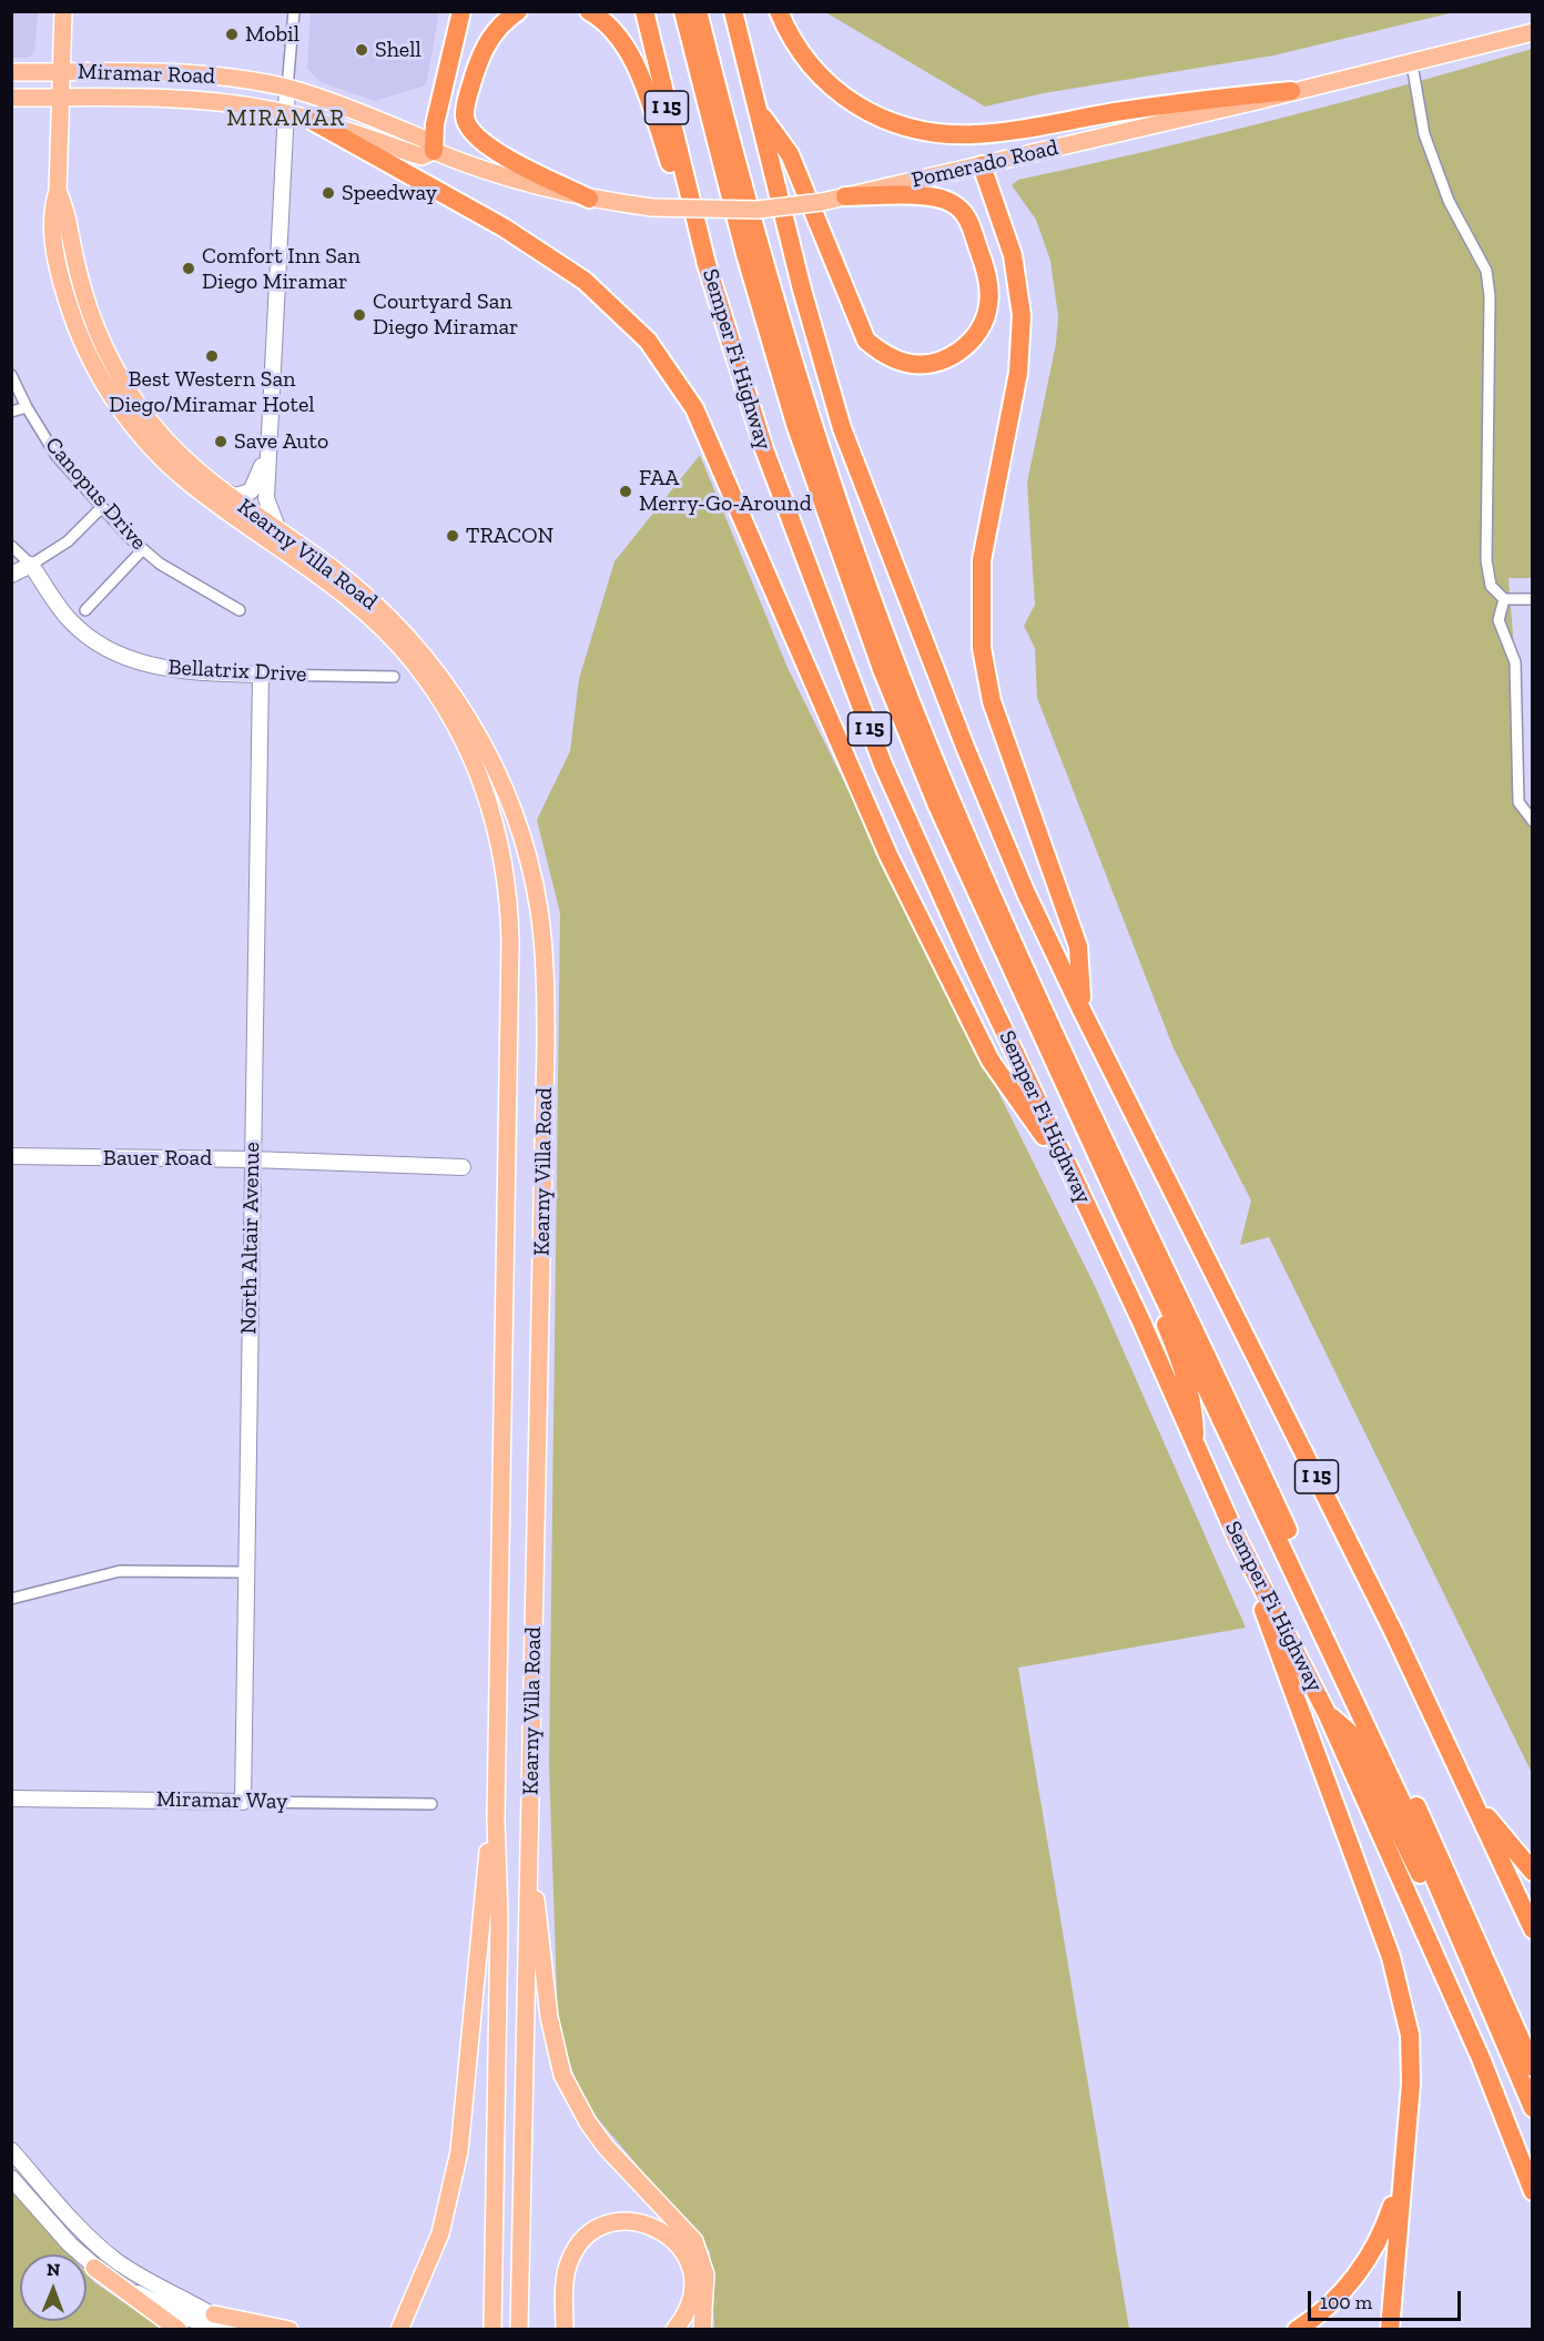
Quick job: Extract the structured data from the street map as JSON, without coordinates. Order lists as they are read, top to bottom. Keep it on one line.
{"streets":{"highway":["I 15","Semper Fi Highway"],"main road":["Miramar Road","Pomerado Road","Kearny Villa Road"],"street":["Canopus Drive","Bellatrix Drive","Bauer Road","North Altair Avenue","Miramar Way"]},"crossings":[["Miramar Road","Pomerado Road"],["Miramar Road","Kearny Villa Road"],["Bellatrix Drive","North Altair Avenue"],["Bauer Road","North Altair Avenue"],["North Altair Avenue","Miramar Way"]],"districts":["MIRAMAR"],"places":["Mobil","Shell","Speedway","Comfort Inn San Diego Miramar","Courtyard San Diego Miramar","Best Western San Diego/Miramar Hotel","Save Auto","FAA Merry-Go-Around","TRACON"],"scale_bar":"100 m","north":"top"}
